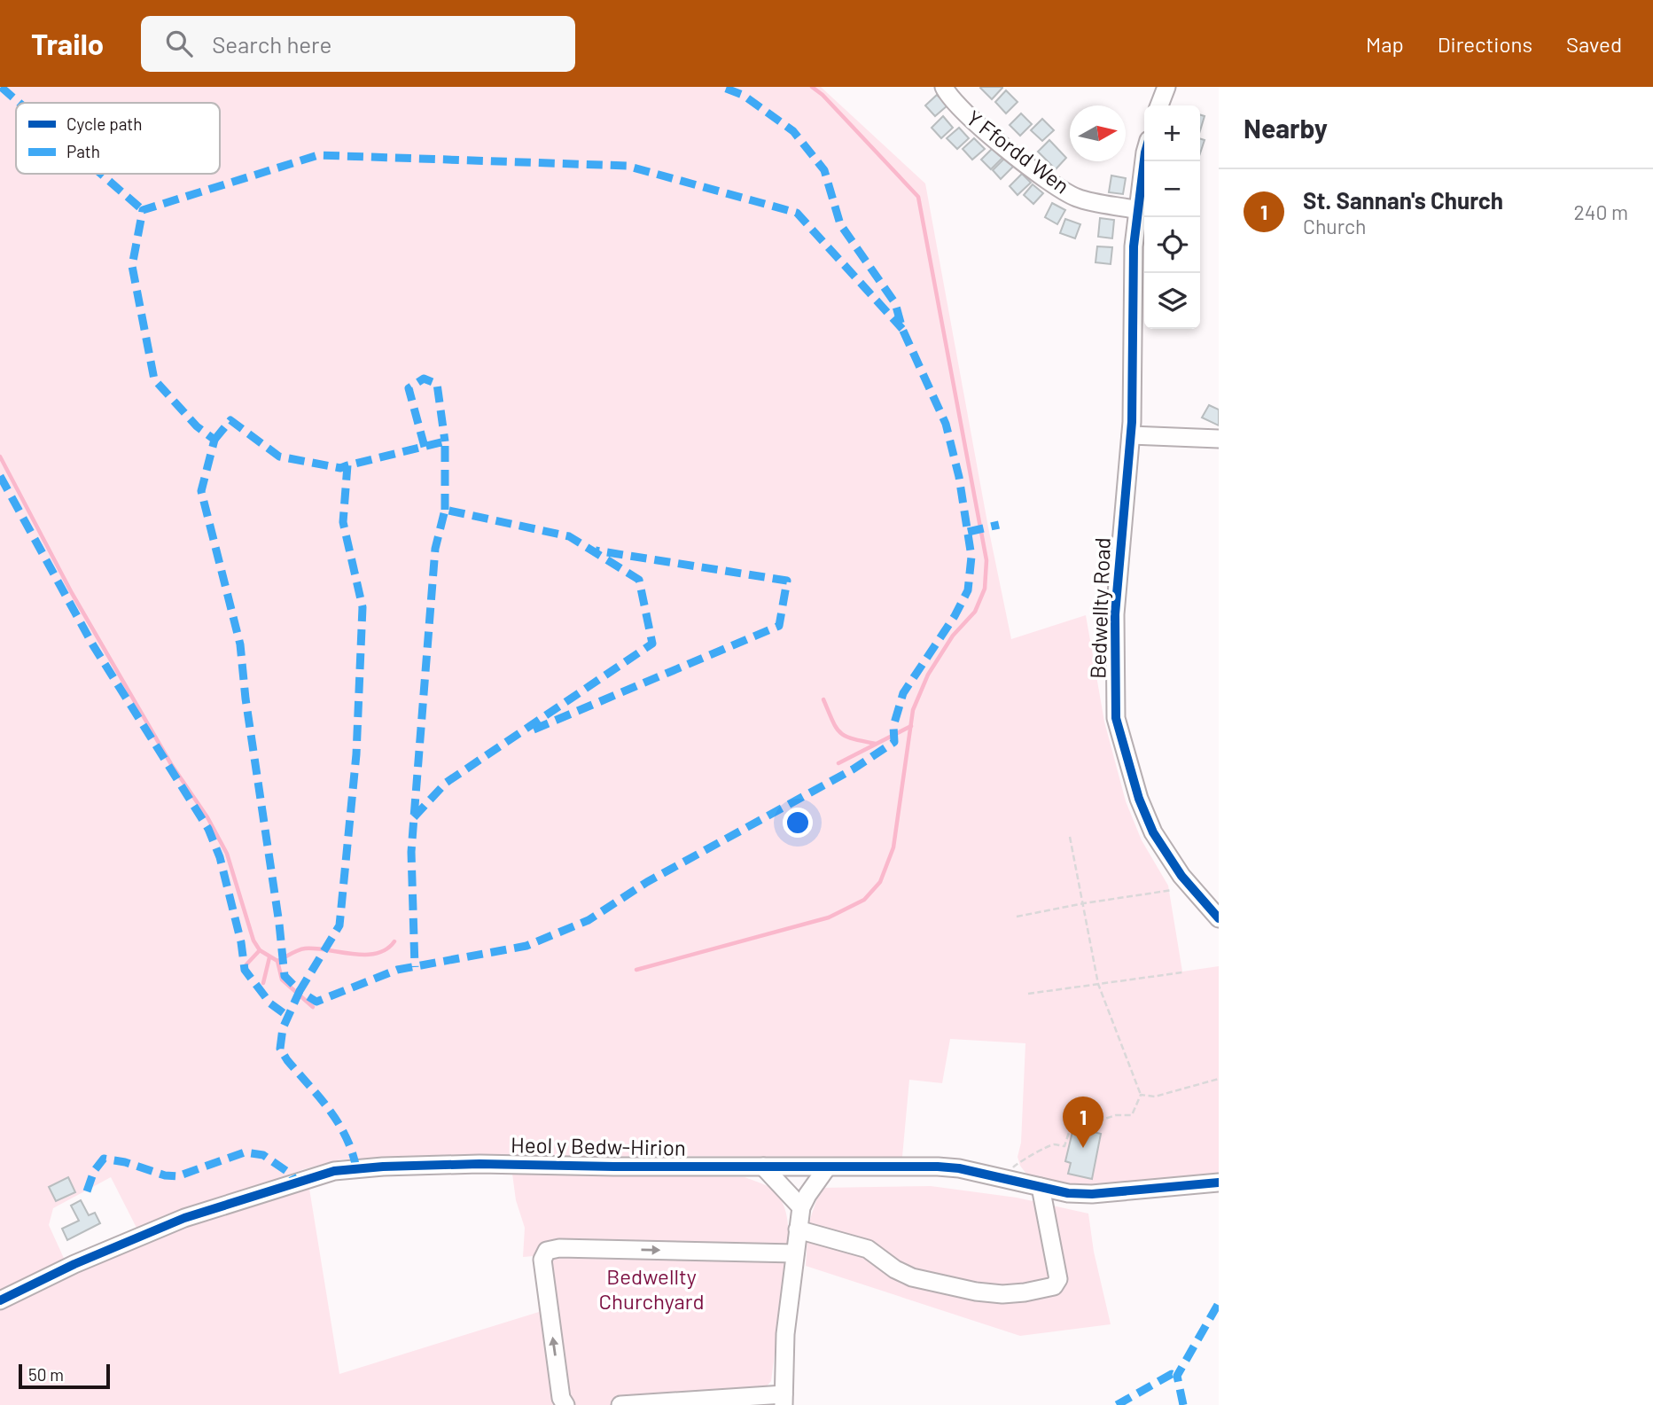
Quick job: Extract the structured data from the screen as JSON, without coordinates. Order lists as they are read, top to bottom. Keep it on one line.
{"streets":{"street":["Y Ffordd Wen","Bedwellty Road","Heol y Bedw-Hirion"]},"crossings":[["Y Ffordd Wen","Bedwellty Road"]],"parks":["Bedwellty Churchyard"],"legend":["Cycle path","Path"],"scale_bar":"50 m","north":"right","page":{"header":"Trailo","search":"Search here","nav":["Map","Directions","Saved"],"heading":"Nearby","map_buttons":["+","−"],"list":[{"mark":"1","name":"St. Sannan's Church","note":"Church","value":"240 m"}],"pins":"1","scale":"50 m"}}
